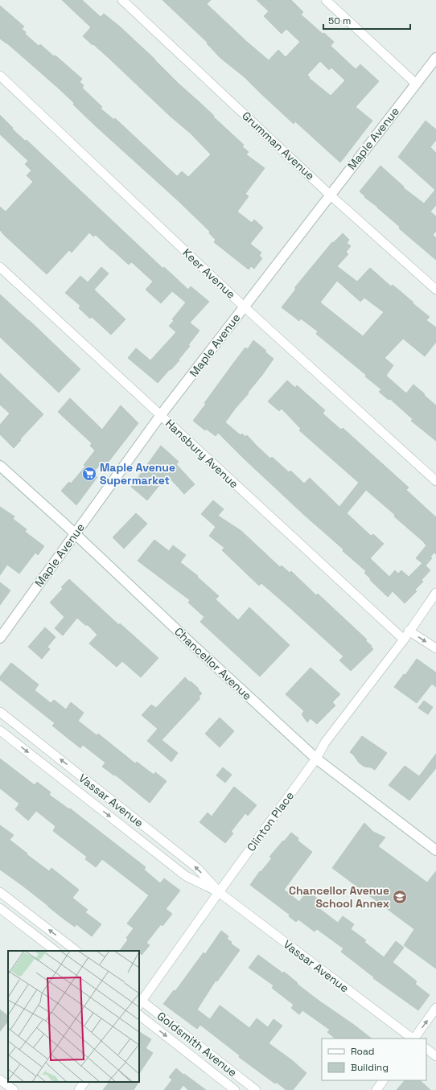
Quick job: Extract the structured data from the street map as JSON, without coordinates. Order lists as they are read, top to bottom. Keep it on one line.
{"streets":{"street":["Maple Avenue","Grumman Avenue","Keer Avenue","Hansbury Avenue","Chancellor Avenue","Vassar Avenue","Clinton Place","Goldsmith Avenue"]},"crossings":[["Maple Avenue","Grumman Avenue"],["Maple Avenue","Keer Avenue"],["Maple Avenue","Hansbury Avenue"],["Maple Avenue","Chancellor Avenue"],["Hansbury Avenue","Clinton Place"],["Chancellor Avenue","Clinton Place"],["Vassar Avenue","Clinton Place"],["Clinton Place","Goldsmith Avenue"]],"places":{"supermarket":["Maple Avenue Supermarket"],"school or university":["Chancellor Avenue School Annex"]},"legend":["Road","Building"],"scale_bar":"50 m"}
